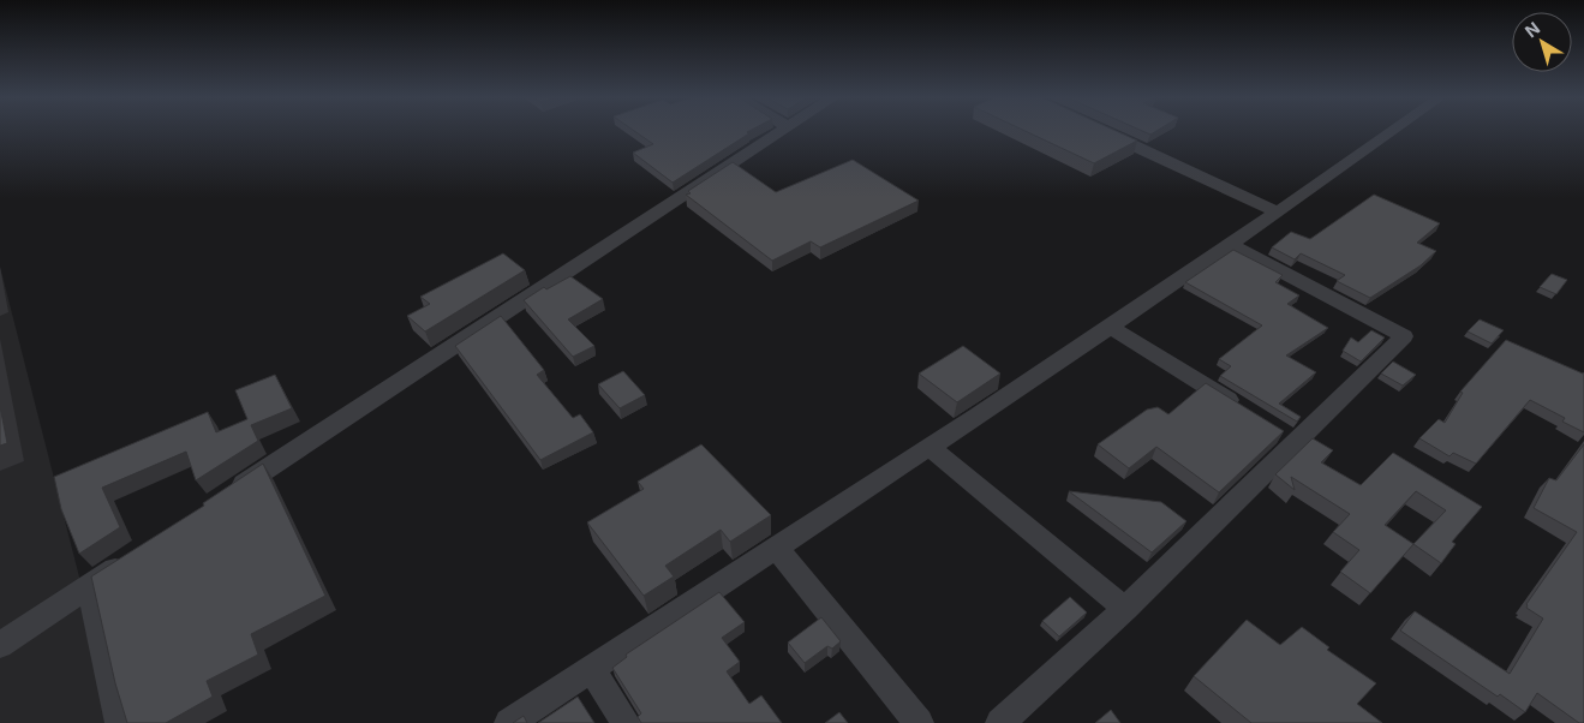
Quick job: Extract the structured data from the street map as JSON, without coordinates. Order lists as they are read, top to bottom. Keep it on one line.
{"north":"top left"}
